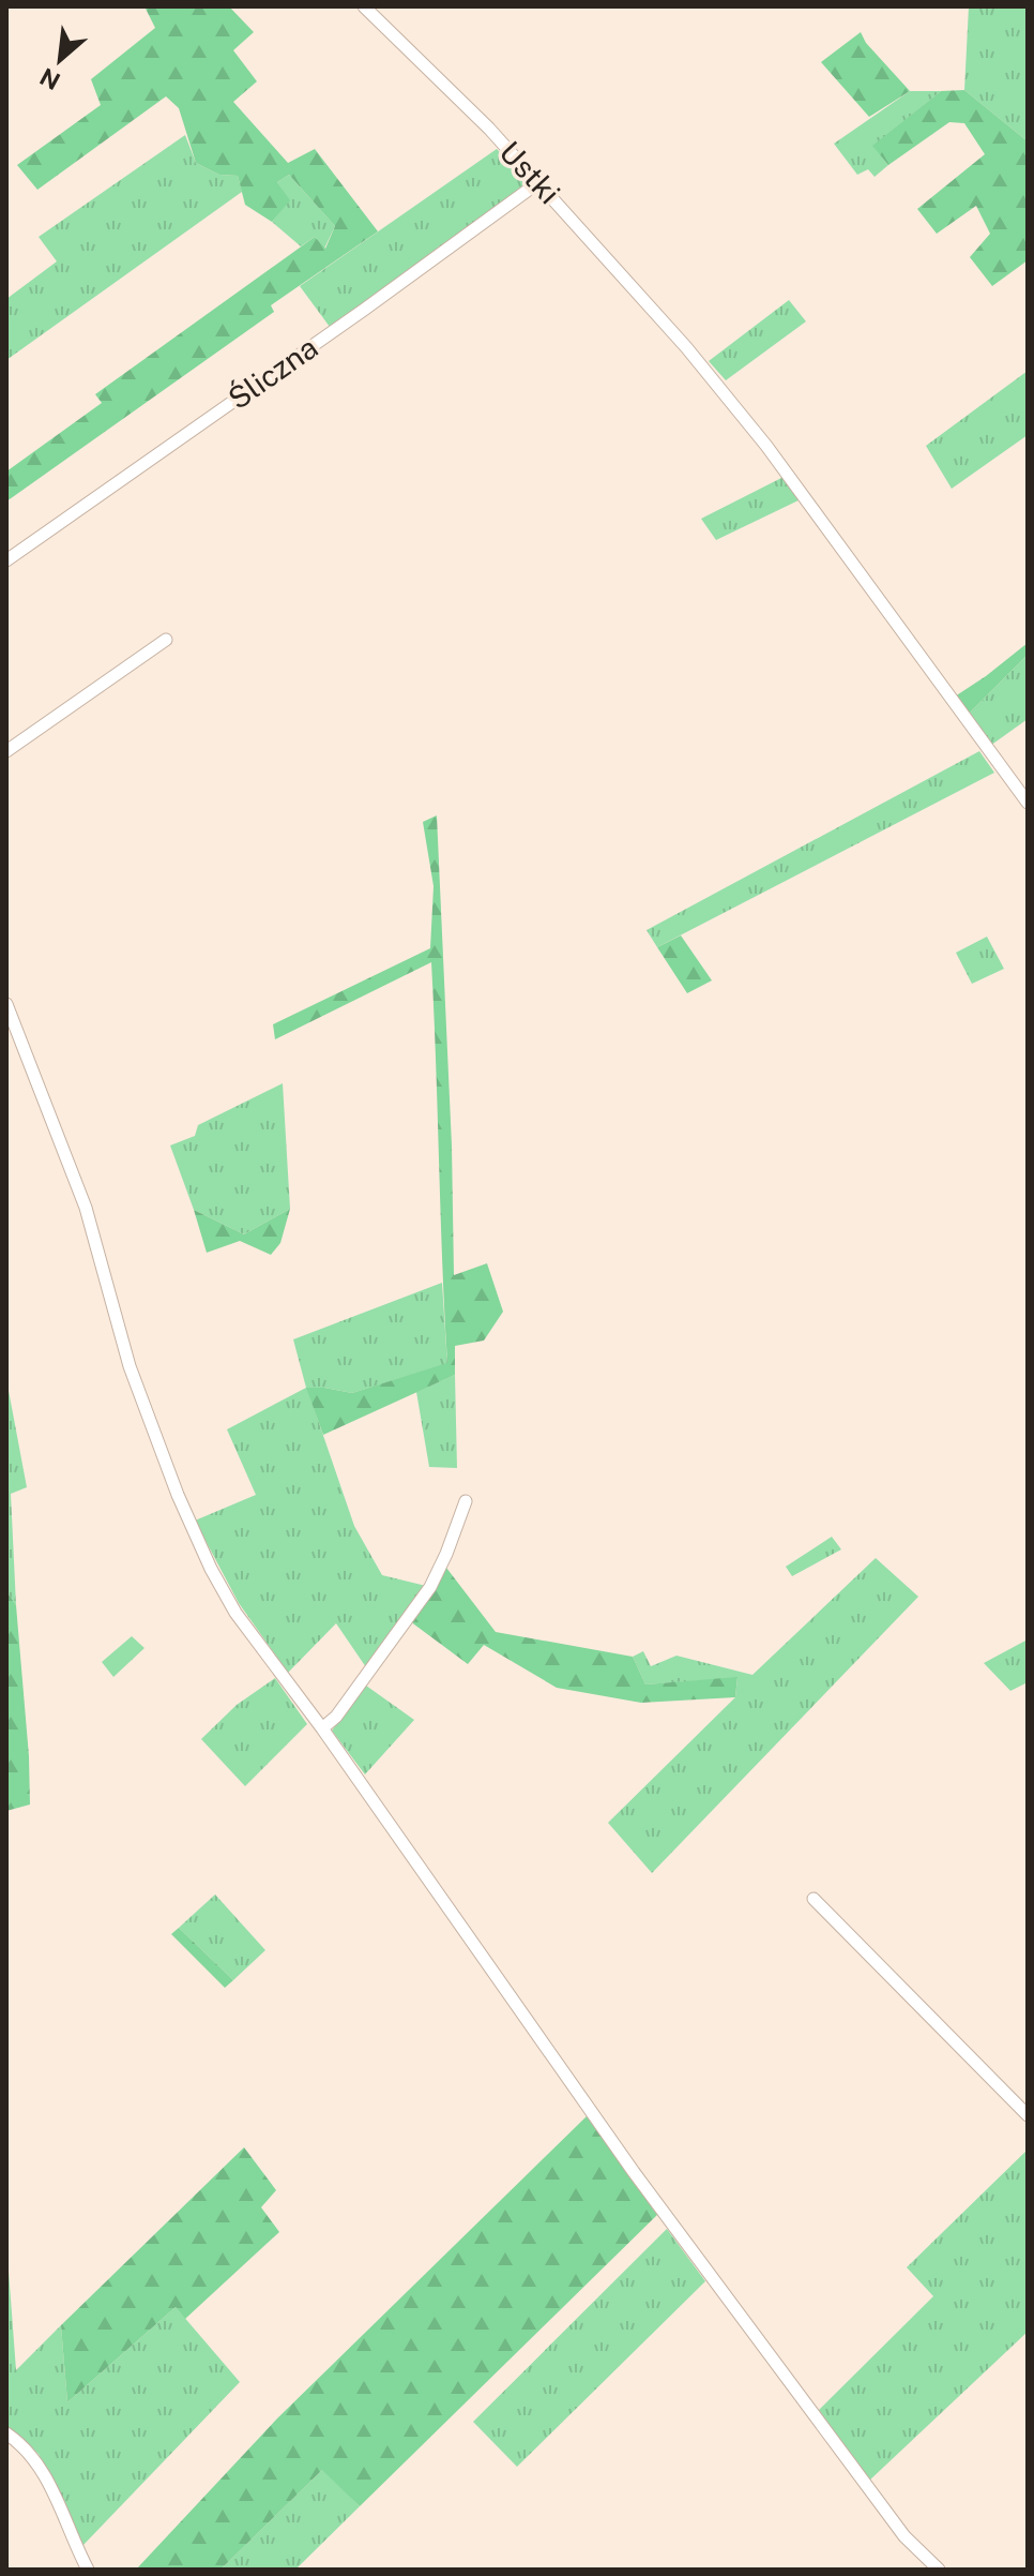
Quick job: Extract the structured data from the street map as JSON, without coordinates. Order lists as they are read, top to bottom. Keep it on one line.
{"streets":{"street":["Ustki","Śliczna"]},"crossings":[["Ustki","Śliczna"]],"north":"bottom left"}
